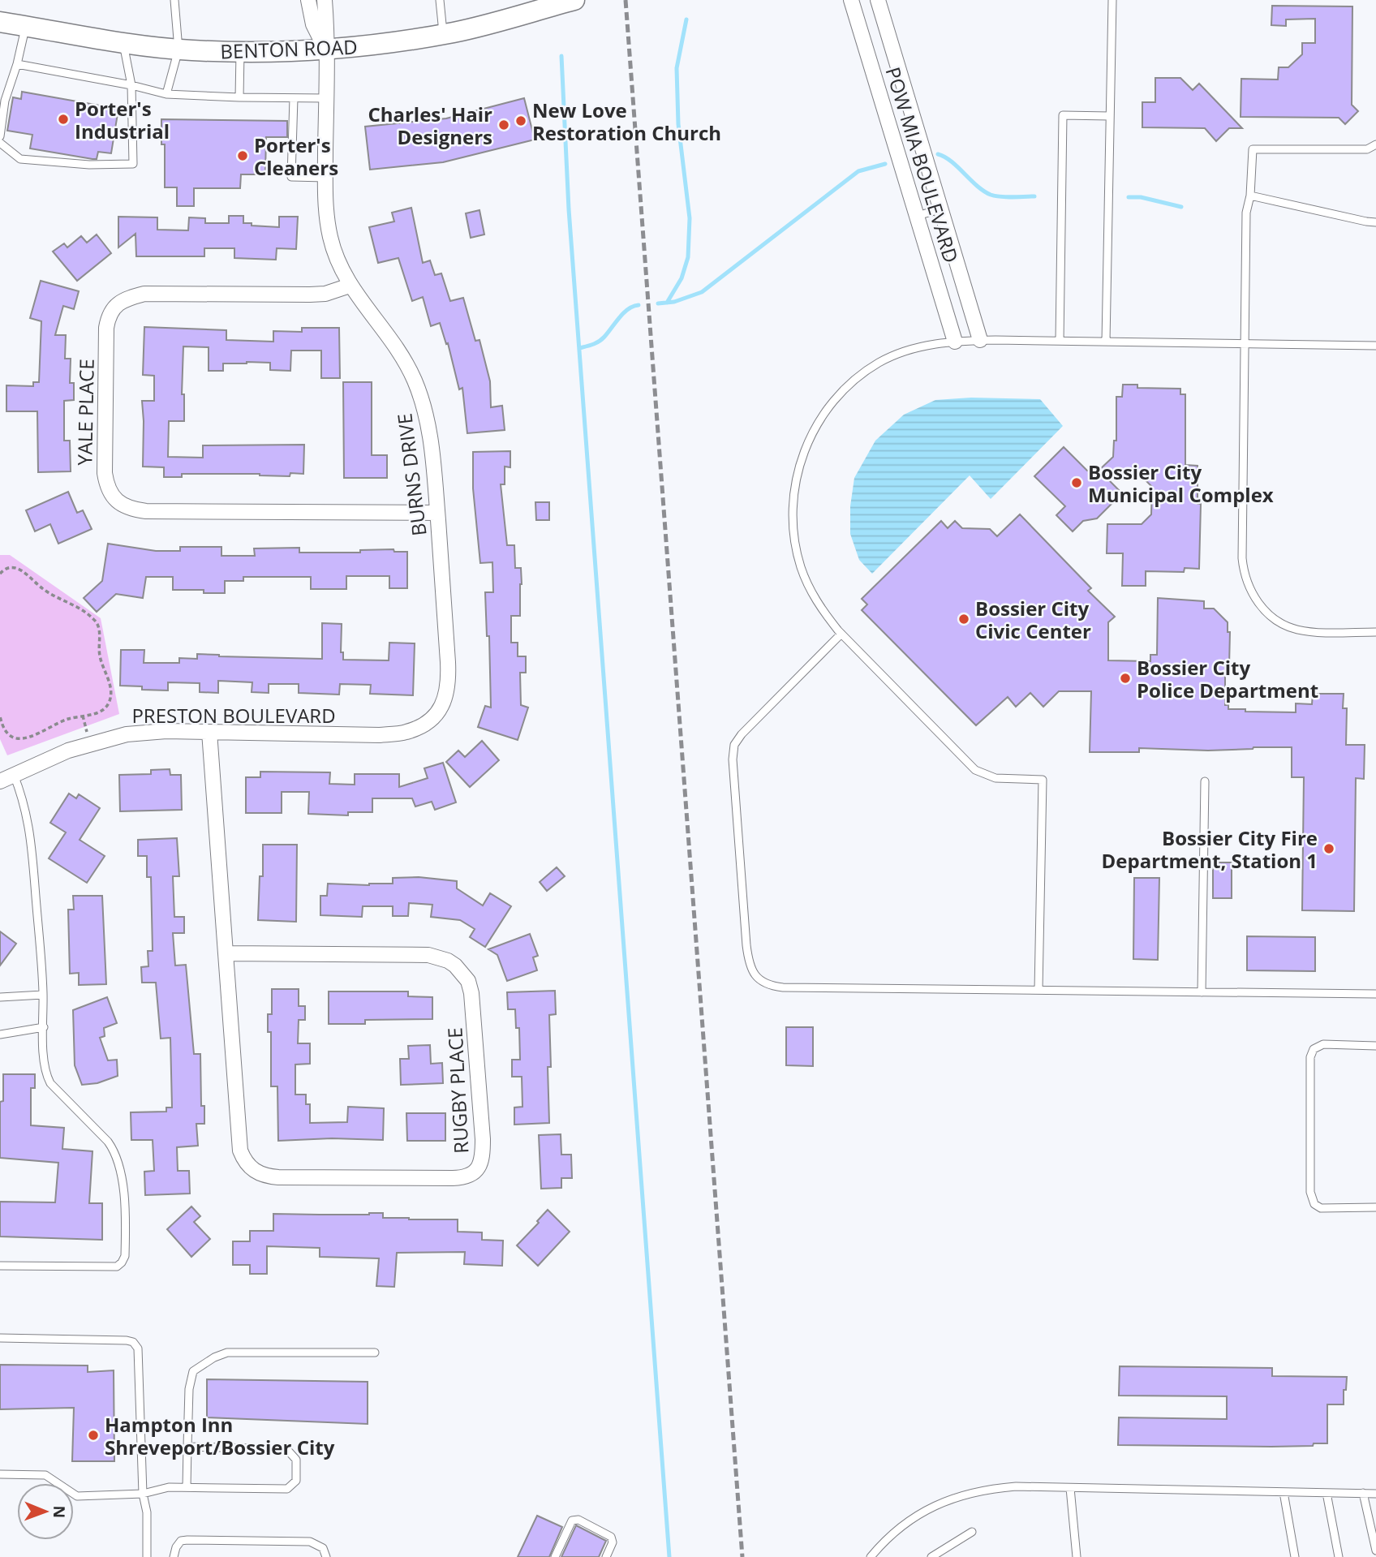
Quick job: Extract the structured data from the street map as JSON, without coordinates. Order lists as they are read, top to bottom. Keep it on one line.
{"streets":{"main road":["BENTON ROAD"],"street":["POW MIA BOULEVARD","YALE PLACE","BURNS DRIVE","PRESTON BOULEVARD","RUGBY PLACE"]},"crossings":[["BENTON ROAD","BURNS DRIVE"],["YALE PLACE","BURNS DRIVE"],["BURNS DRIVE","PRESTON BOULEVARD"],["PRESTON BOULEVARD","RUGBY PLACE"]],"places":["Porter's Industrial","New Love Restoration Church","Charles' Hair Designers","Porter's Cleaners","Bossier City Municipal Complex","Bossier City Civic Center","Bossier City Police Department","Bossier City Fire Department, Station 1","Hampton Inn Shreveport/Bossier City"],"north":"right"}
